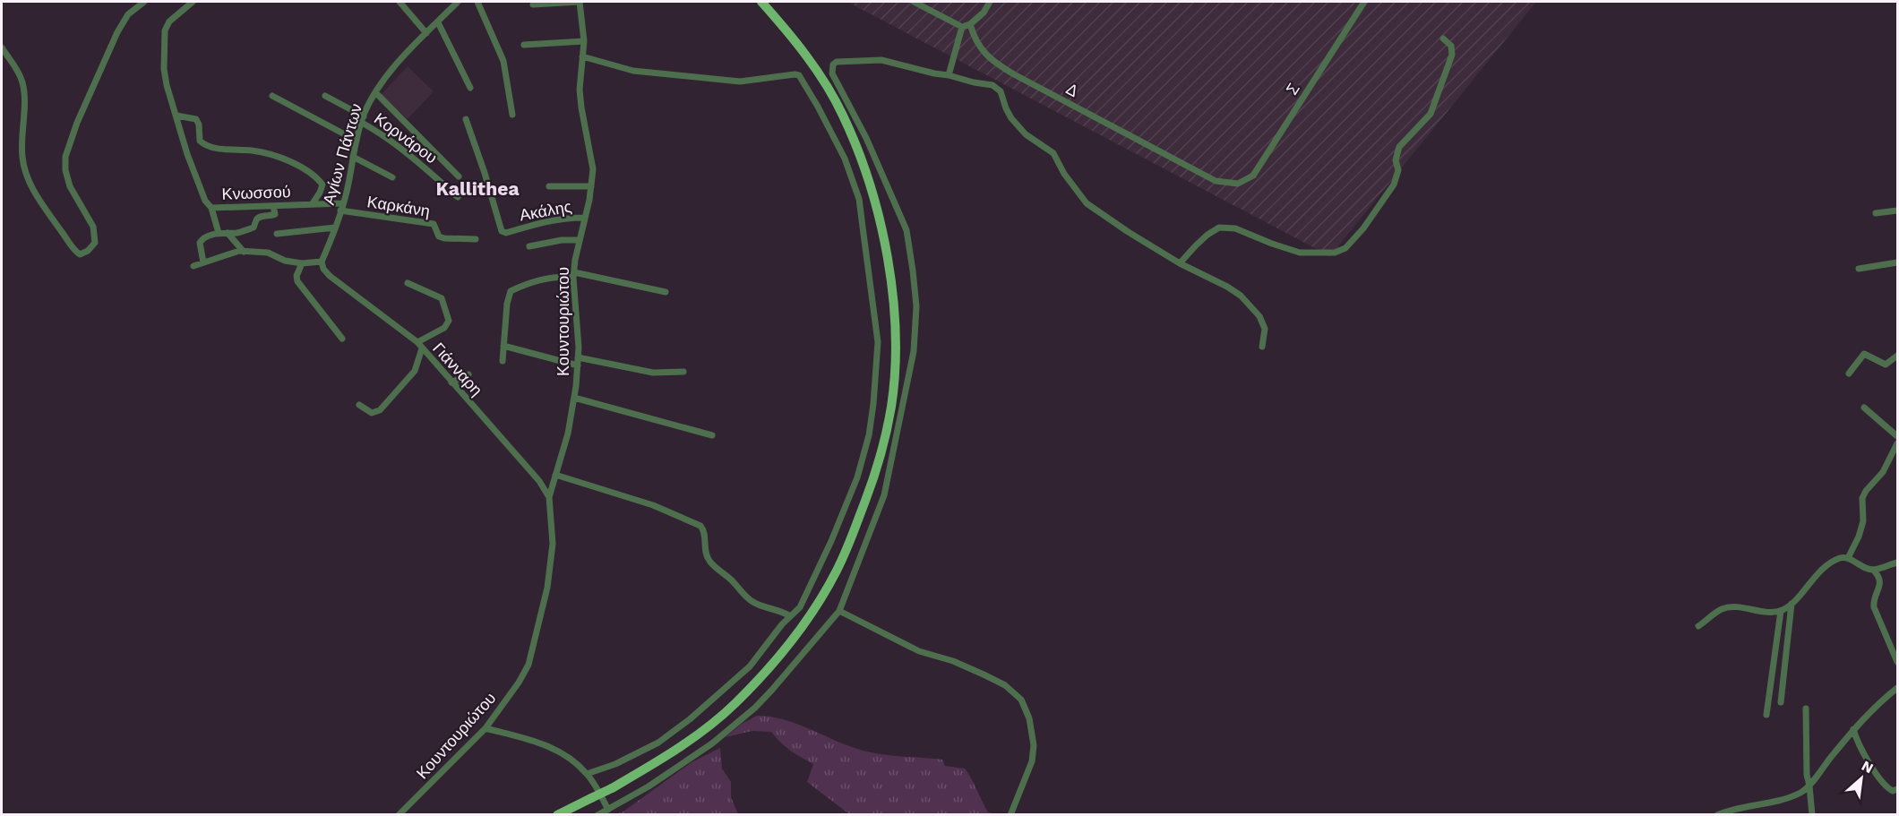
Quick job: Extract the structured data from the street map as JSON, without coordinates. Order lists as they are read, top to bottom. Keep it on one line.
{"streets":{"street":["Σ","Δ","Κορνάρου","Αγίων Πάντων","Κνωσσού","Καρκάνη","Ακάλης","Κουντουριώτου","Γιάνναρη"]},"crossings":[["Σ","Δ"],["Κορνάρου","Αγίων Πάντων"],["Αγίων Πάντων","Κνωσσού"],["Αγίων Πάντων","Καρκάνη"],["Αγίων Πάντων","Γιάνναρη"],["Ακάλης","Κουντουριώτου"],["Κουντουριώτου","Γιάνναρη"]],"districts":["Kallithea"],"north":"top right"}
